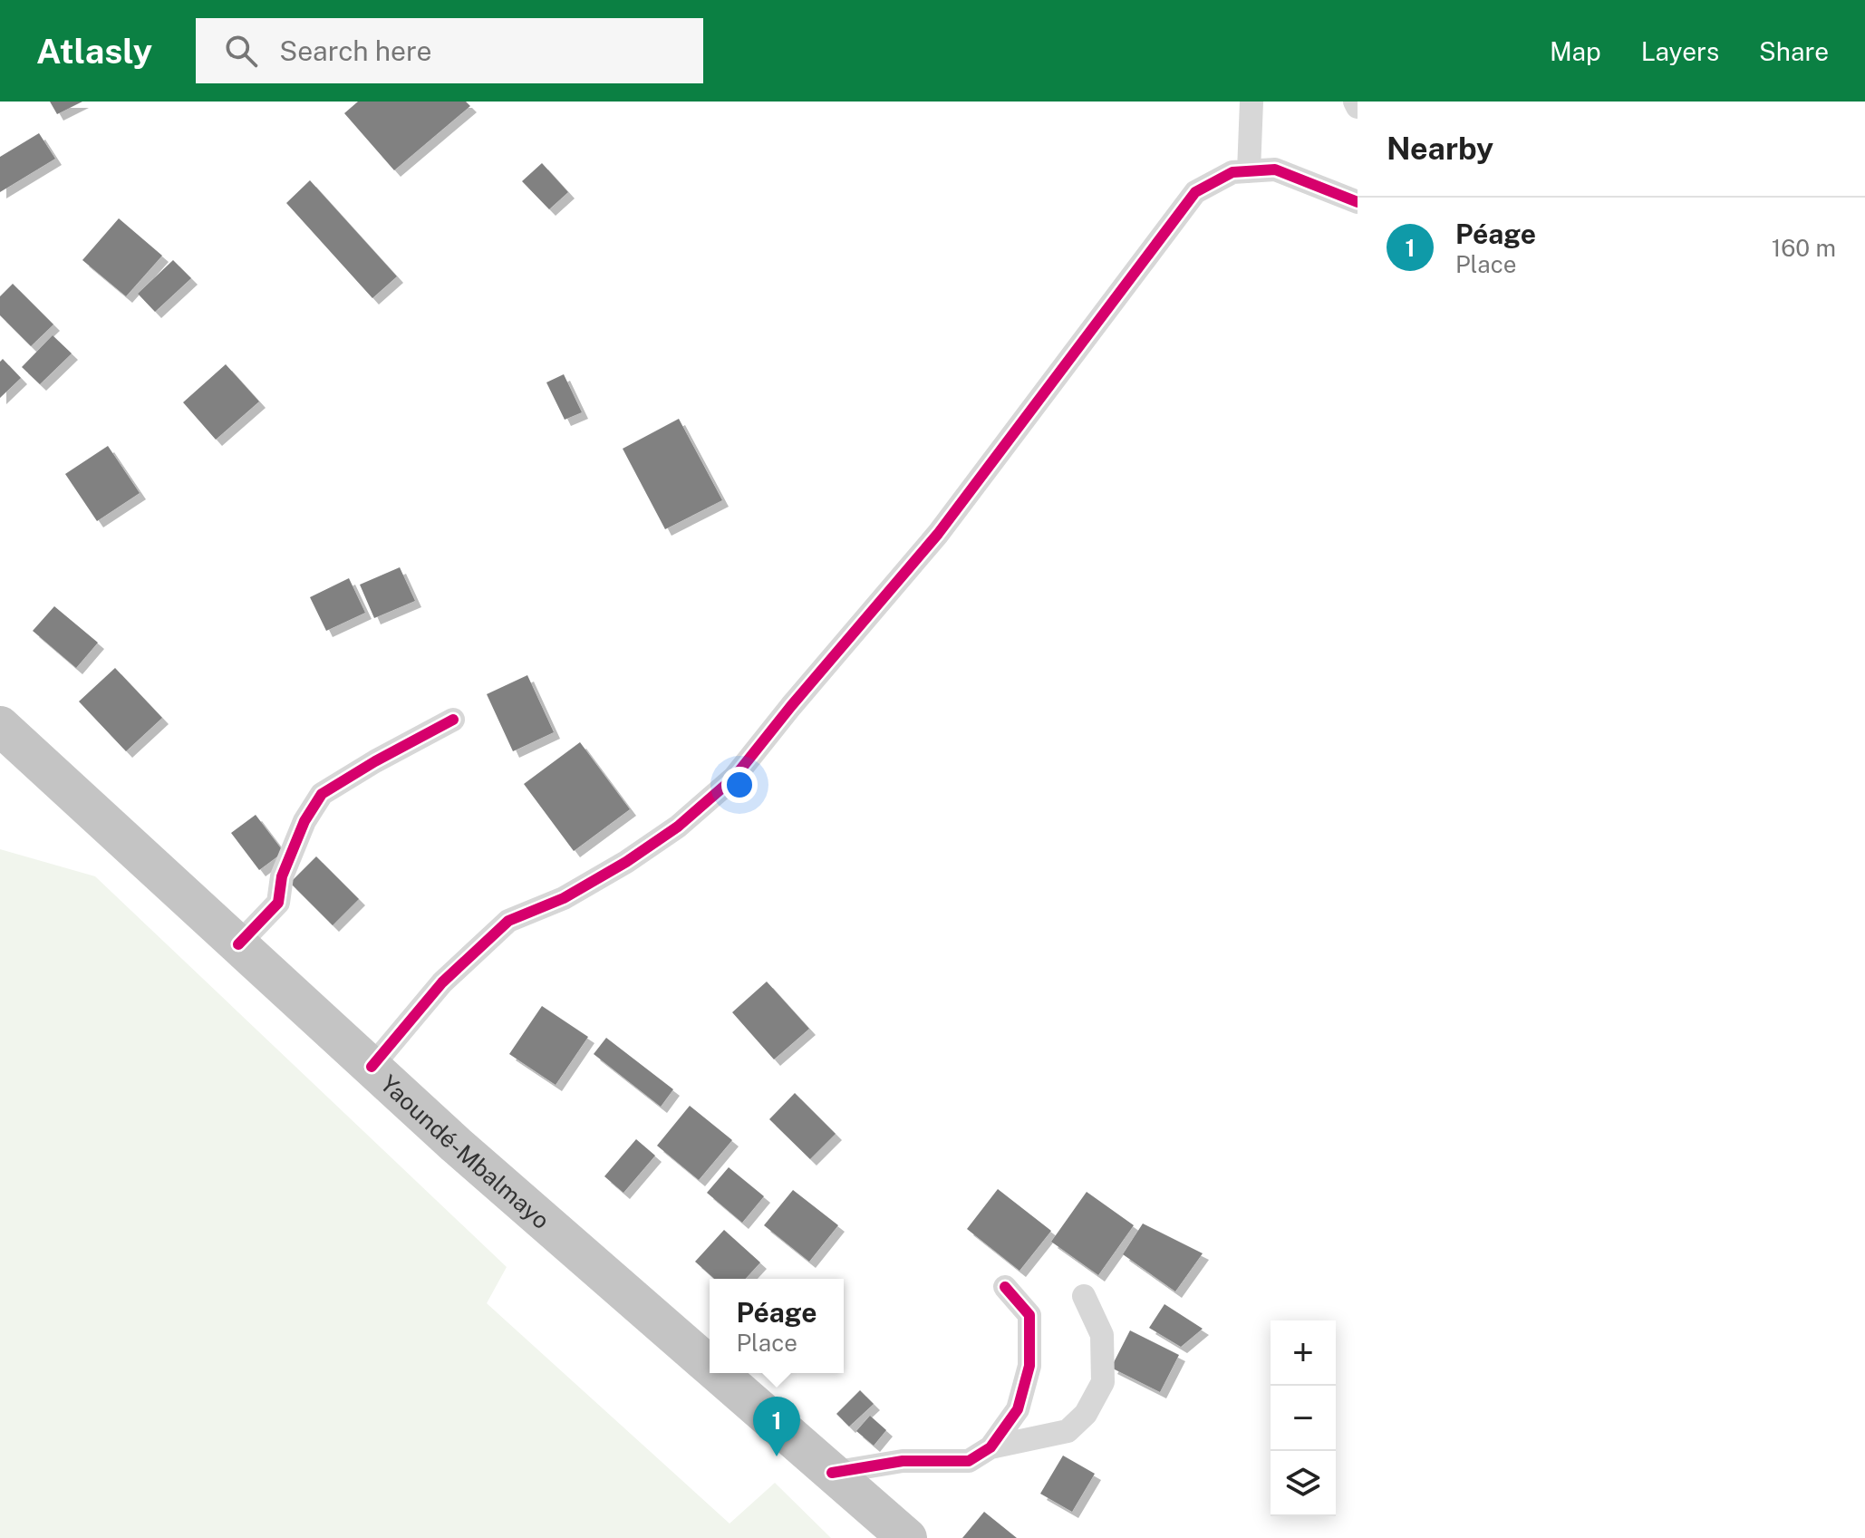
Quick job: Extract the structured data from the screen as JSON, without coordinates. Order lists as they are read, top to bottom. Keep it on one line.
{"streets":{"highway":["Yaoundé-Mbalmayo"]},"page":{"header":"Atlasly","search":"Search here","nav":["Map","Layers","Share"],"heading":"Nearby","list":[{"mark":"1","name":"Péage","note":"Place","value":"160 m"}],"popup":["Péage","Place"],"map_buttons":["+","−"],"pins":"1"}}
